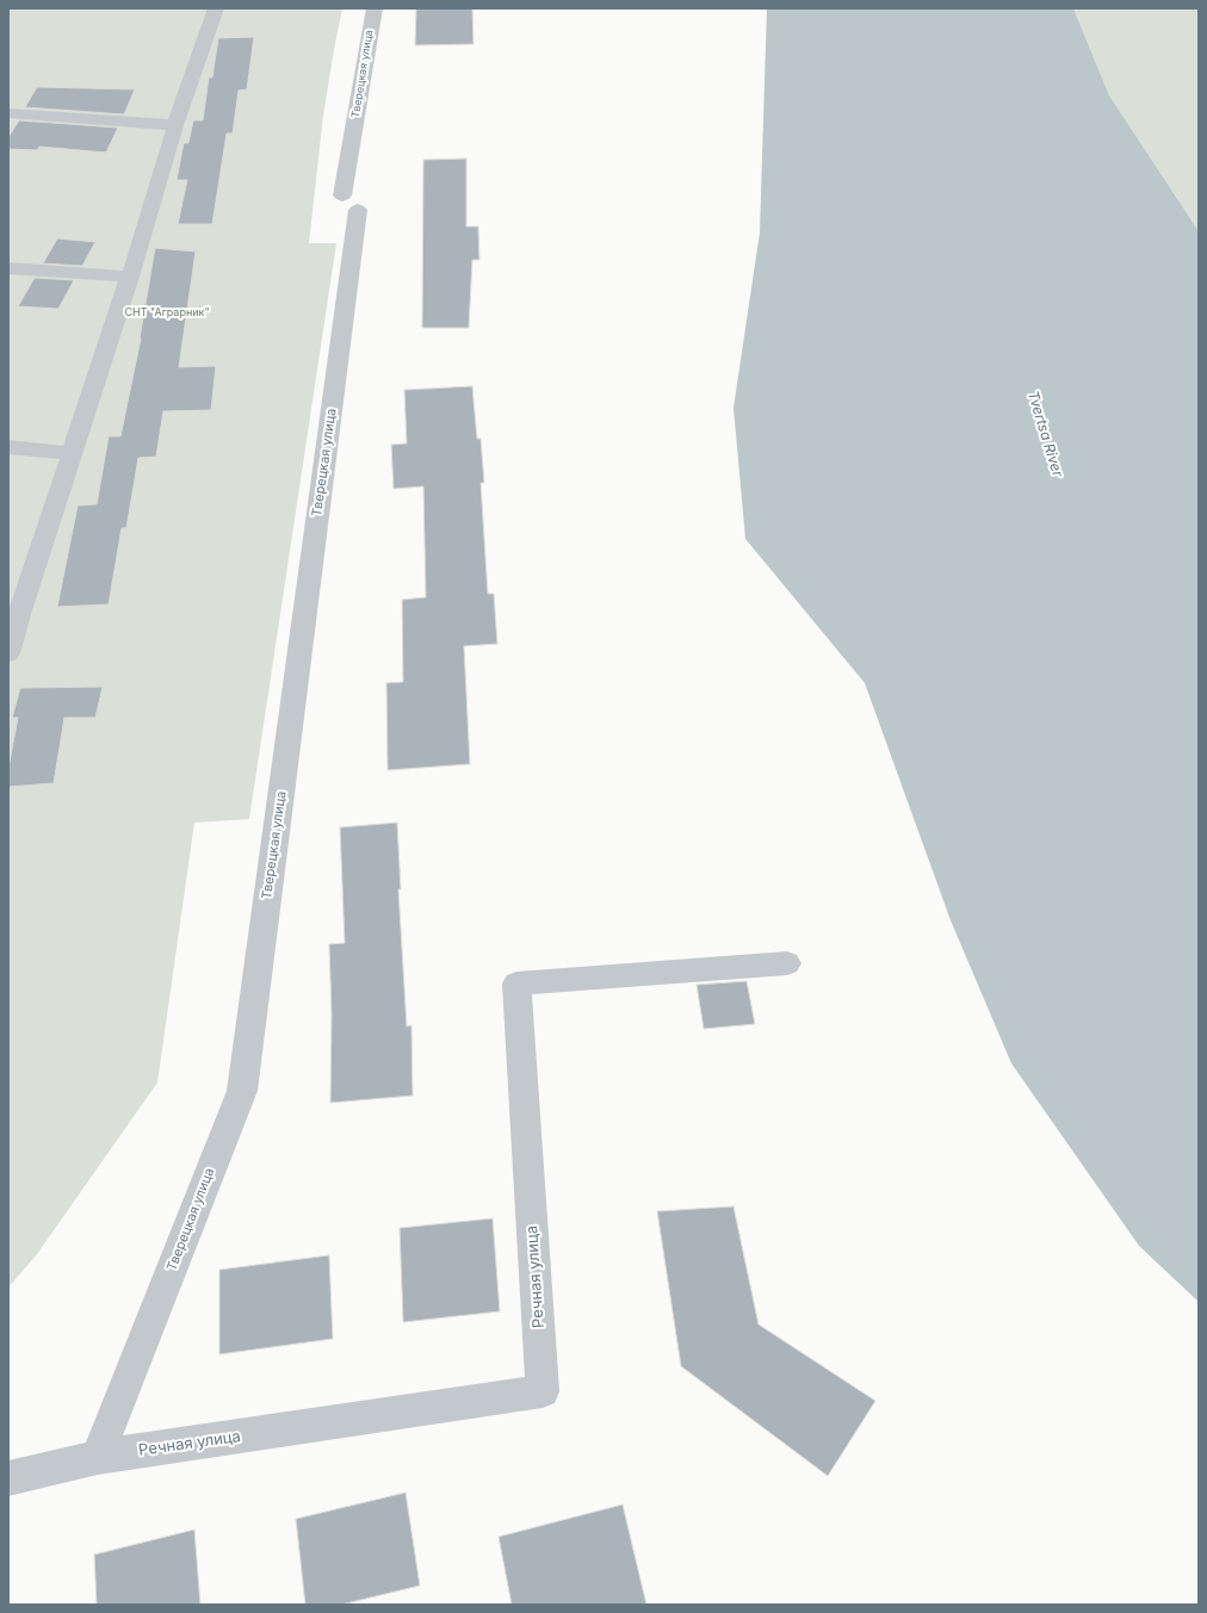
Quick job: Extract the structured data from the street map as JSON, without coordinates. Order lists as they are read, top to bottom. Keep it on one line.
{"streets":{"street":["Тверецкая улица","Речная улица"]},"crossings":[["Тверецкая улица","Речная улица"]],"water":["Tvertsa River"],"parks":["СНТ \"Аграрник\""]}
